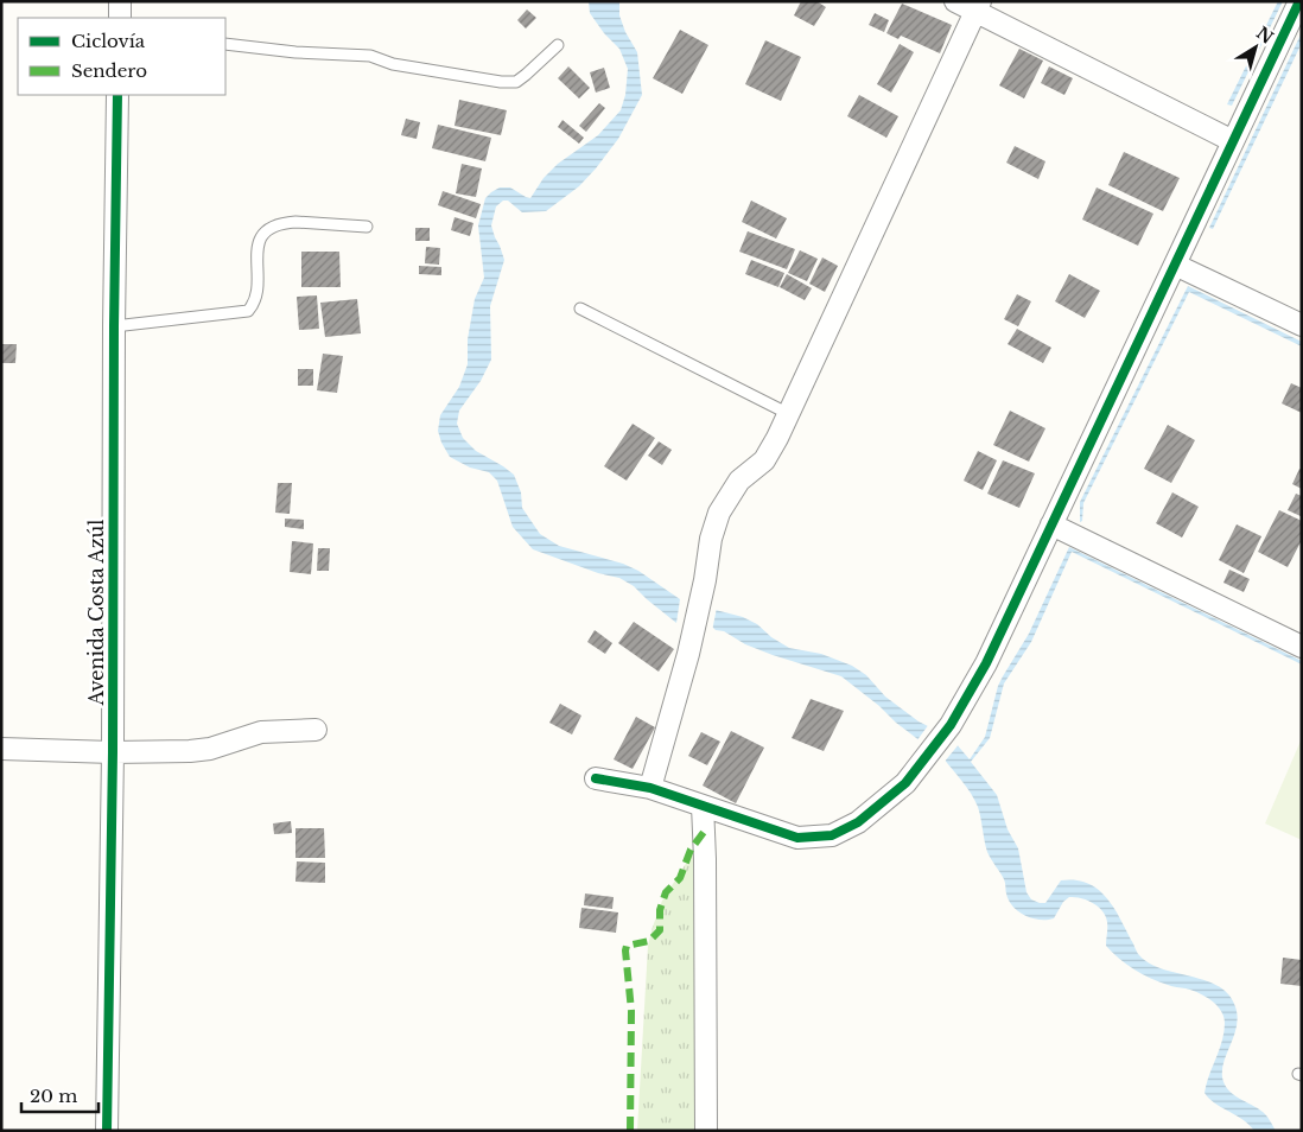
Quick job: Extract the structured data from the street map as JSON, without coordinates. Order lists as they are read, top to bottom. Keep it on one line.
{"streets":{"street":["Avenida Costa Azúl"]},"legend":["Ciclovía","Sendero"],"scale_bar":"20 m","north":"top right"}
